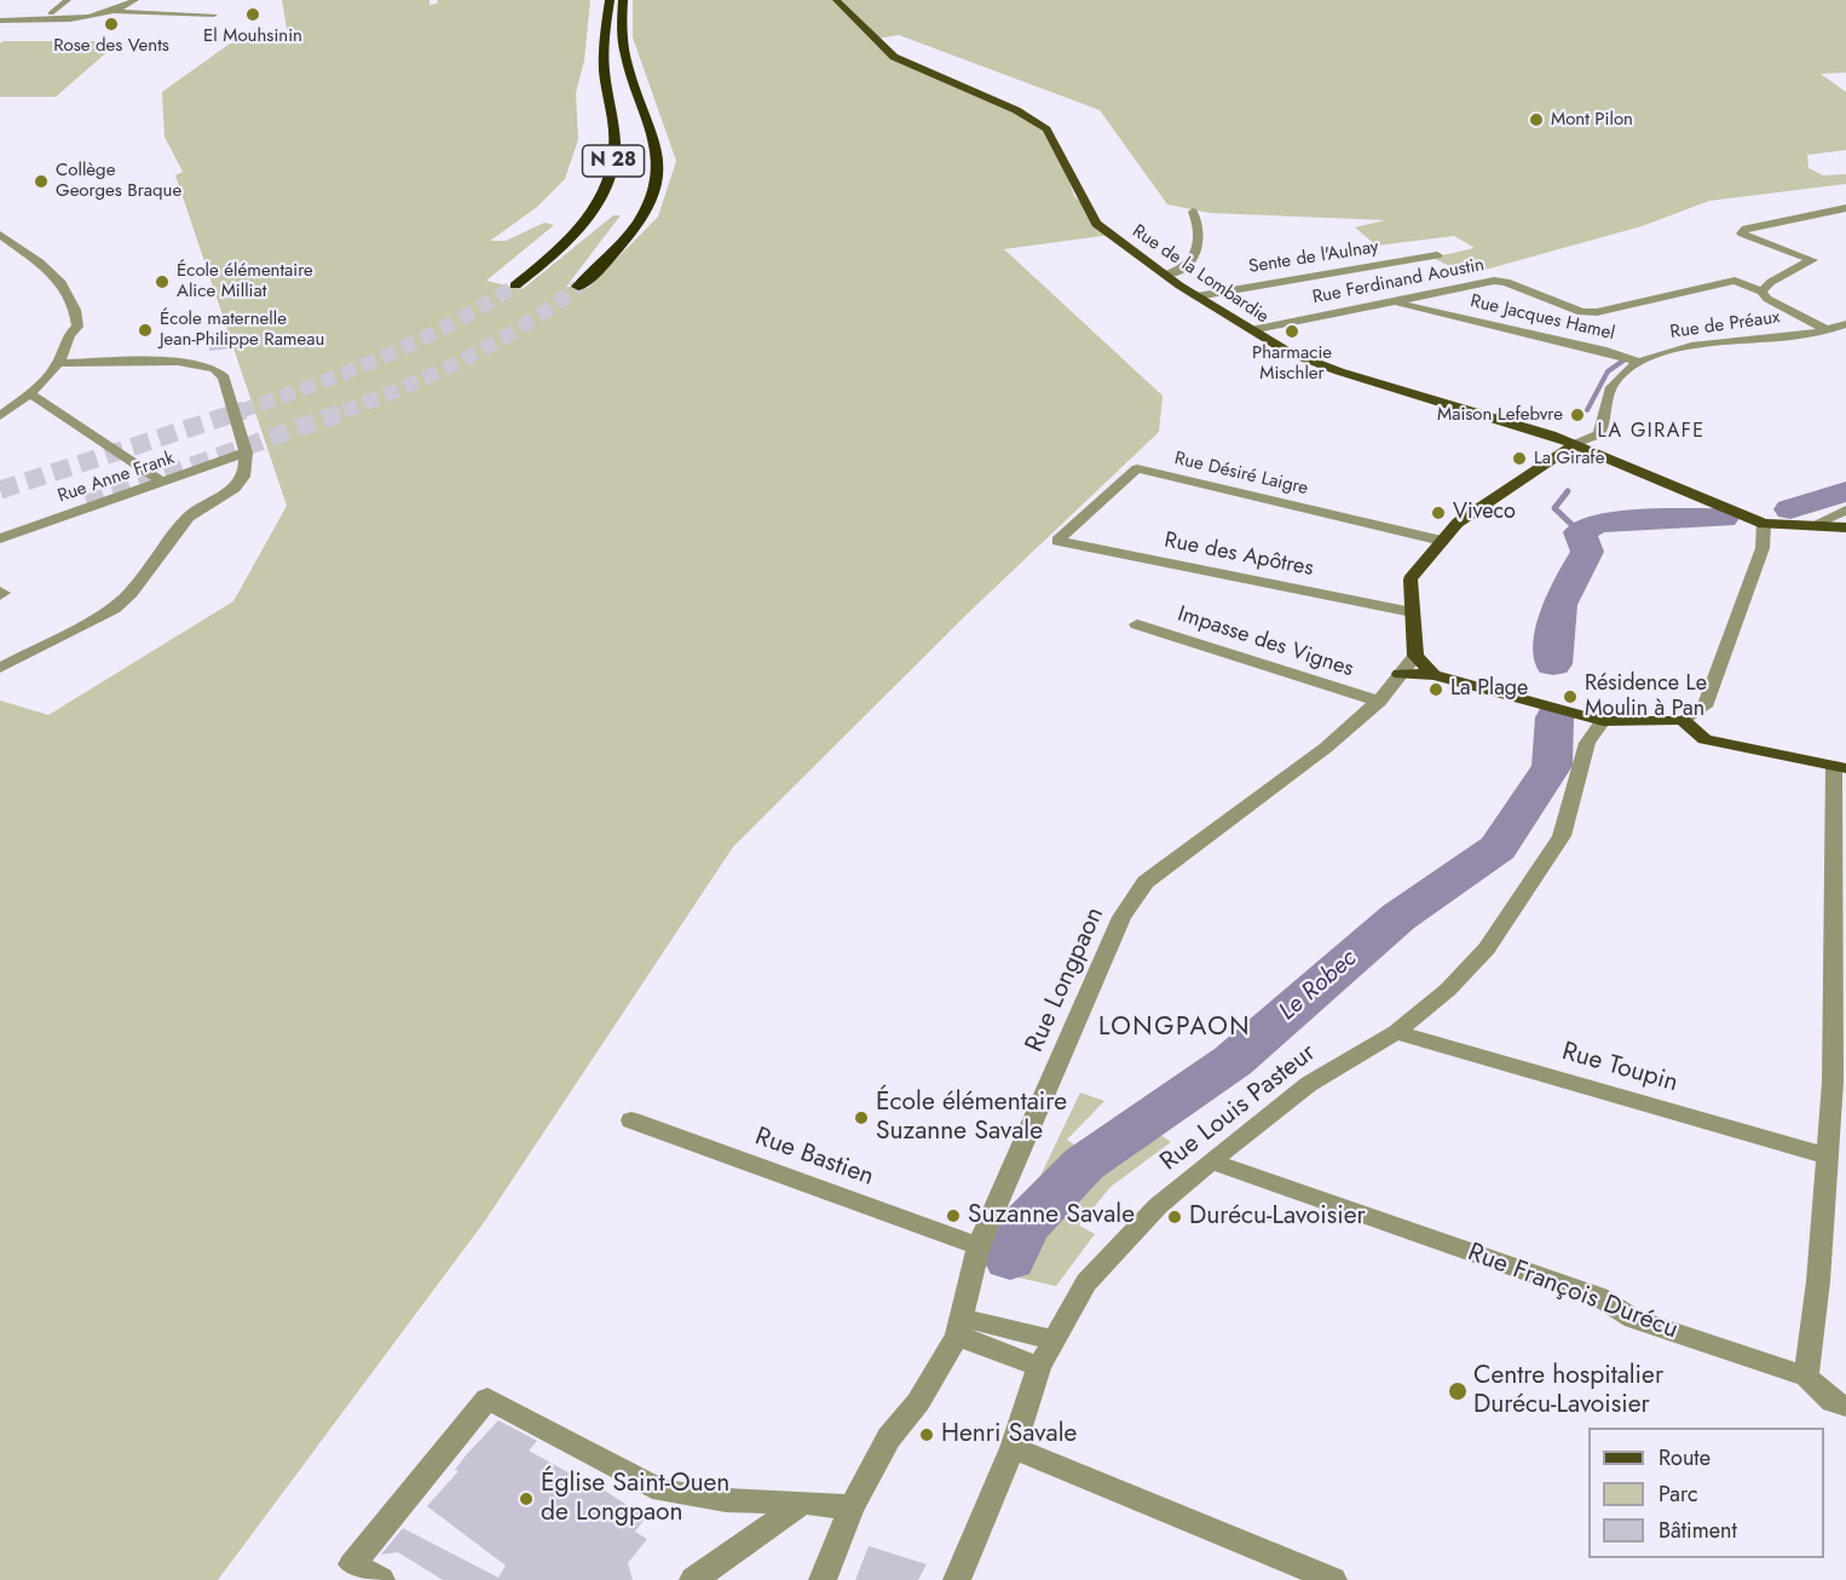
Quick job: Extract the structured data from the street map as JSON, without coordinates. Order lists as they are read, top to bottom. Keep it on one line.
{"streets":{"highway":["N 28"],"main road":["Rue de la Lombardie"],"street":["Sente de l'Aulnay","Rue Ferdinand Aoustin","Rue Jacques Hamel","Rue de Préaux","Rue Désiré Laigre","Rue Anne Frank","Rue des Apôtres","Impasse des Vignes","Rue Longpaon","Rue Toupin","Rue Louis Pasteur","Rue Bastien","Rue François Durécu"]},"crossings":[["Sente de l'Aulnay","Rue de la Lombardie"],["Rue de la Lombardie","Rue Ferdinand Aoustin"],["Rue de la Lombardie","Rue de Préaux"],["Rue Ferdinand Aoustin","Rue Jacques Hamel"],["Rue Ferdinand Aoustin","Rue de Préaux"],["Rue Jacques Hamel","Rue de Préaux"],["Rue Désiré Laigre","Rue des Apôtres"],["Impasse des Vignes","Rue Longpaon"],["Rue Longpaon","Rue Bastien"],["Rue Toupin","Rue Louis Pasteur"],["Rue Louis Pasteur","Rue François Durécu"]],"districts":["LA GIRAFE","LONGPAON"],"water":["Le Robec"],"places":["El Mouhsinin","Rose des Vents","Mont Pilon","Collège Georges Braque","École élémentaire Alice Milliat","École maternelle Jean-Philippe Rameau","Pharmacie Mischler","Maison Lefebvre","La Girafe","Viveco","La Plage","Résidence Le Moulin à Pan","École élémentaire Suzanne Savale","Suzanne Savale","Durécu-Lavoisier","Centre hospitalier Durécu-Lavoisier","Henri Savale","Église Saint-Ouen de Longpaon"],"legend":["Route","Parc","Bâtiment"]}
